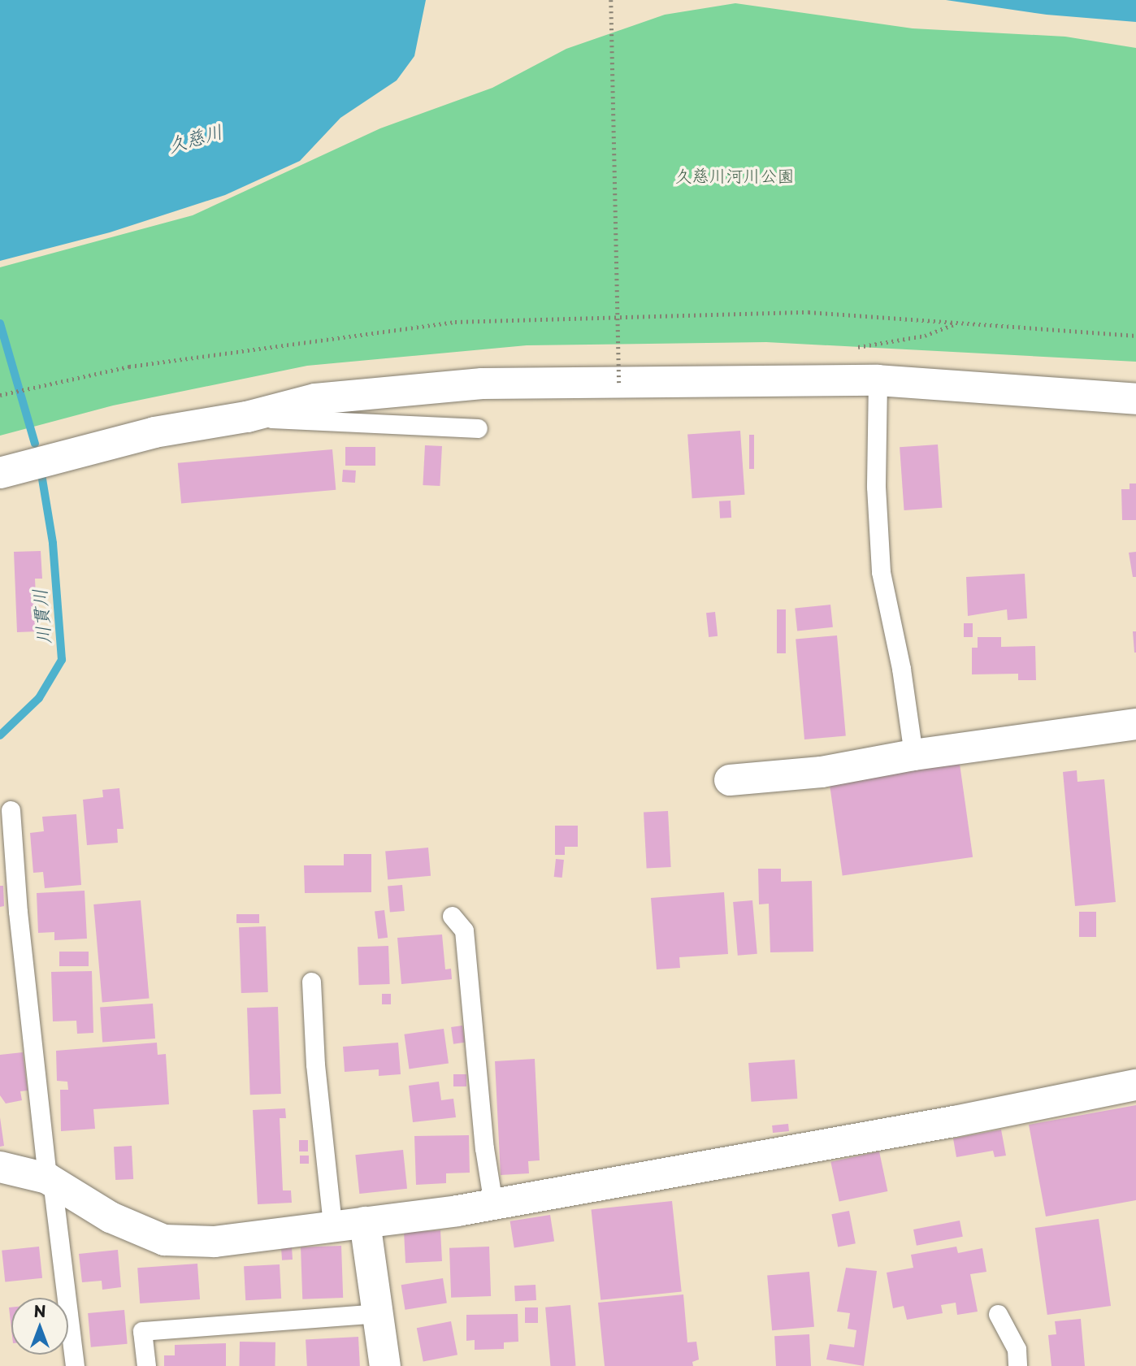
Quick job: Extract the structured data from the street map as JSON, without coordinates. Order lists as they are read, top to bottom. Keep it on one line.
{"water":["久慈川","川貫川"],"parks":["久慈川河川公園"],"north":"top"}
